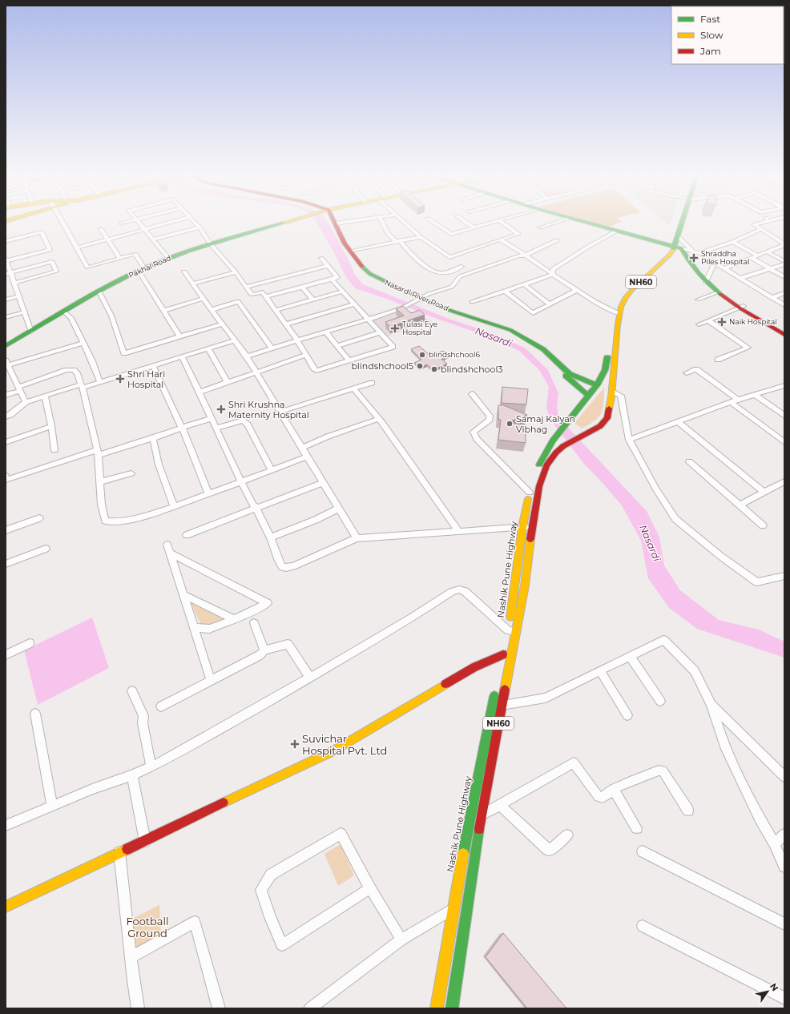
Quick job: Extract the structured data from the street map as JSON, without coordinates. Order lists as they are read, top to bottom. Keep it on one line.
{"streets":{"main road":["Pakhal Road","NH60","Nasardi River Road","Nashik Pune Highway"]},"crossings":[["NH60","Nashik Pune Highway"]],"water":["Nasardi"],"parks":["Football Ground"],"places":{"health":["Shraddha Piles Hospital","Naik Hospital","Tulasi Eye Hospital","Shri Hari Hospital","Shri Krushna Maternity Hospital","Suvichar Hospital Pvt. Ltd"],"other":["blindshchool6","blindshchool5","blindshchool3","Samaj Kalyan Vibhag"]},"legend":["Fast","Slow","Jam"],"north":"top right"}
